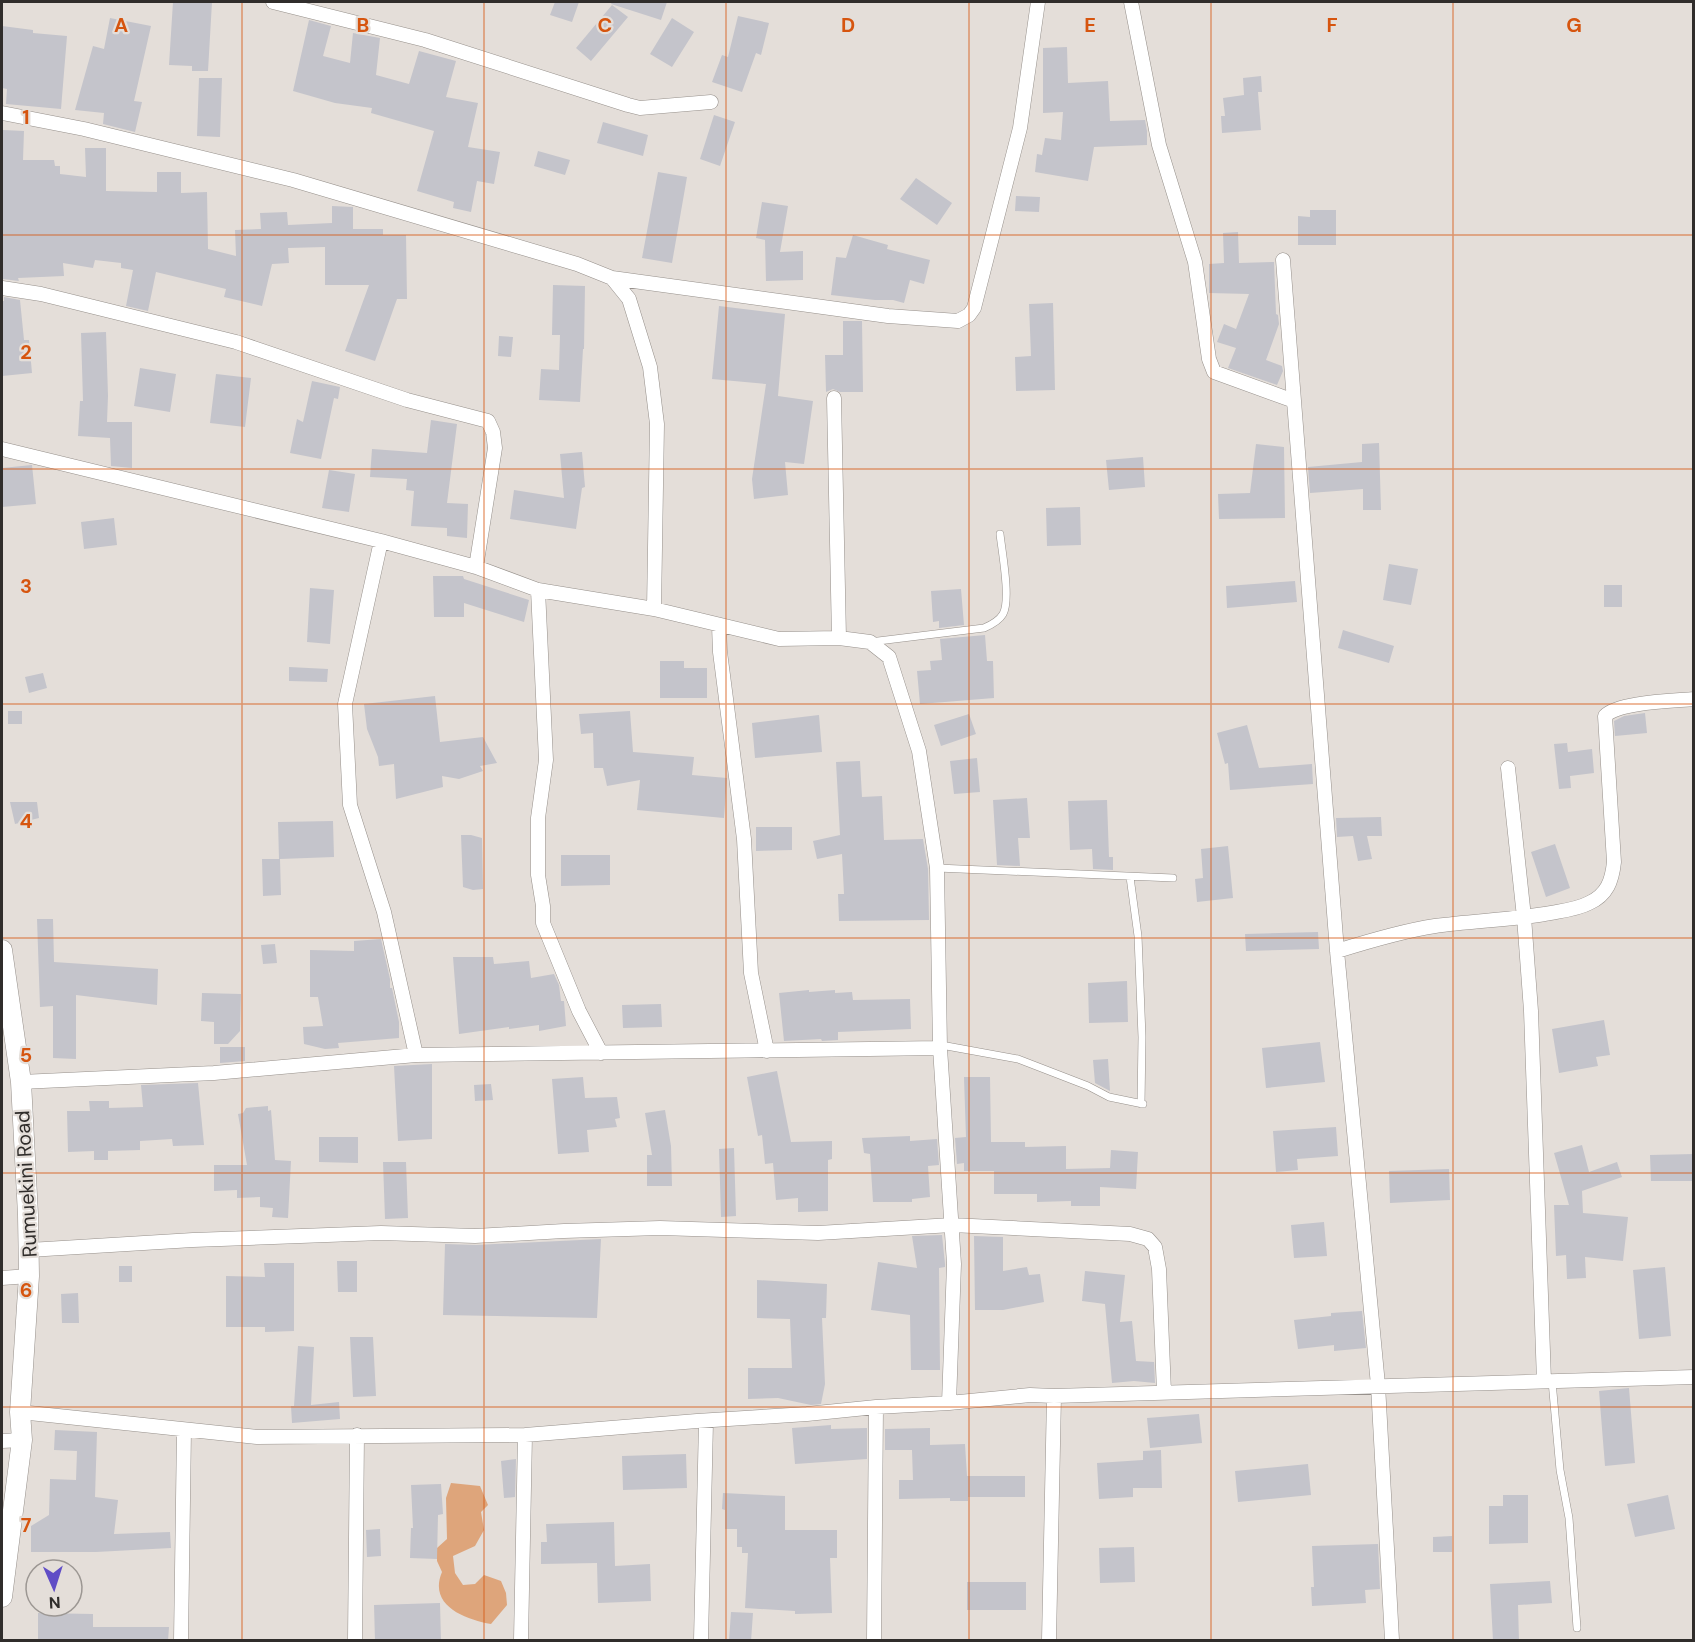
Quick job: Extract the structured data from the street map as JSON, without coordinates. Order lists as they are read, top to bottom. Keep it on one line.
{"streets":{"street":["Rumuekini Road"]},"north":"bottom","grid":{"columns":["A","B","C","D","E","F","G"],"rows":["1","2","3","4","5","6","7"]}}
